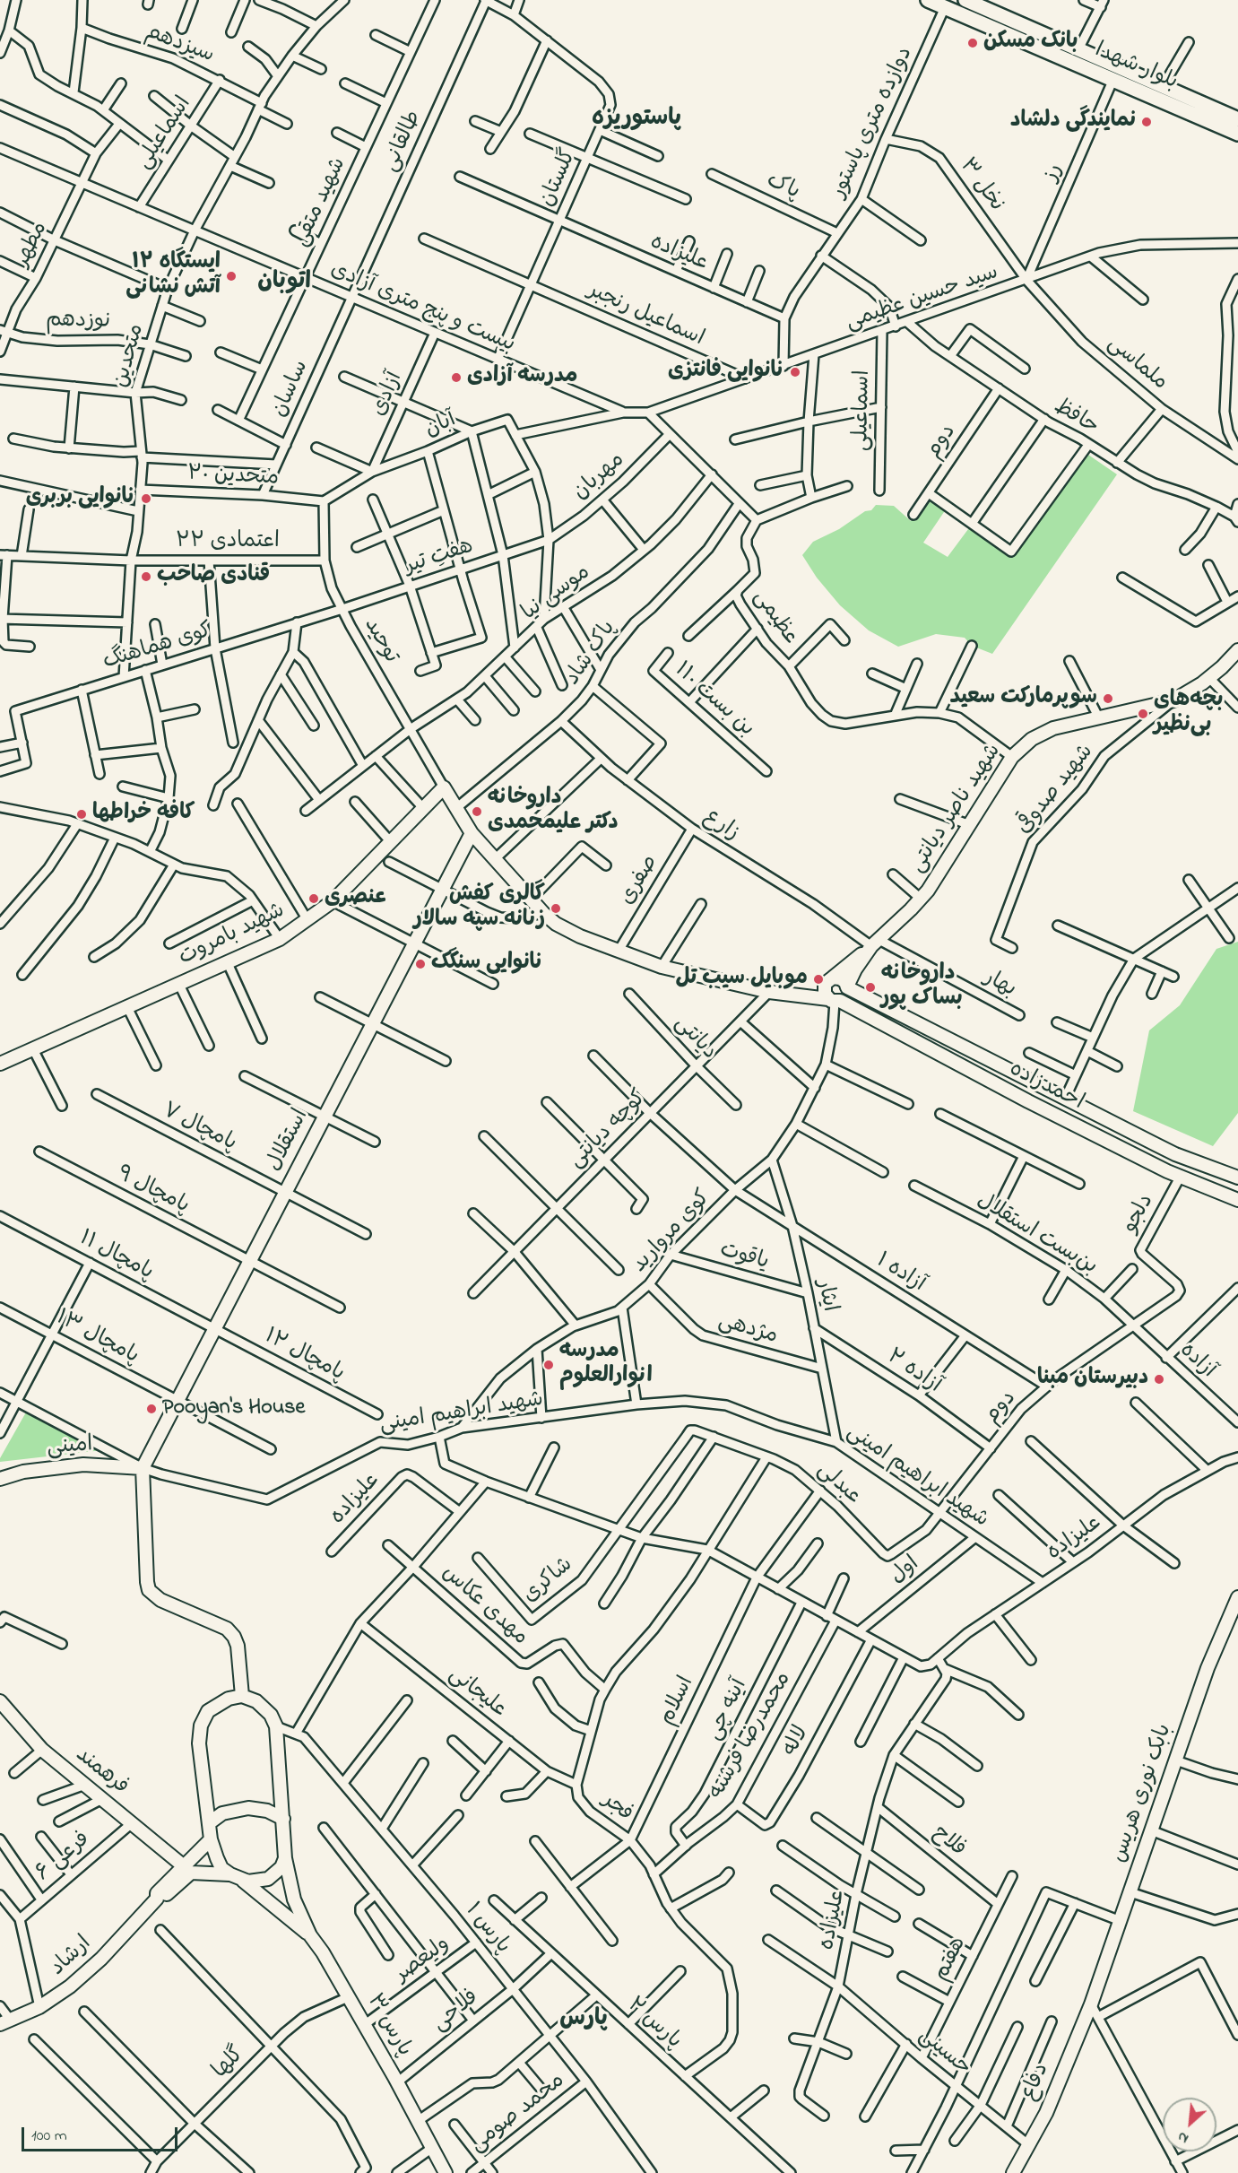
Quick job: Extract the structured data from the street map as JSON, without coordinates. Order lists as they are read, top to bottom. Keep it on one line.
{"streets":{"main road":["بلوار شهدا","شهید ناصر دیانتی","شهید بامروت","احمدزاده","استقلال","امینی","فرهمند","بابک نوری هریس","ارشاد","پارس ۳","دفاع"],"street":["سیزدهم","دوازده متری پاستور","اسماعیلی","طالقانی","رز","گلستان","نخل ۳","پاک","شهید متقی","مطهر","علیزاده","سید حسین عظیمی","بیست و پنج متری آزادی","اسماعیل رنجبر","نوزدهم","متحدین","ملماسی","ساسان","آزادی","حافظ","آبان","دوم","متحدین ۲۰","مهربان","اعتمادی ۲۲","هفتِ تیر","موسی نیا","عظیمی","توحید","کوی هماهنگ","پاک شاد","بن بست ۱۱۰","شهید صدوقی","زارع","صفری","بهار","دیانتی","پامچال ۷","کوچه دیانتی","پامچال ۹","دلجو","کوی مروارید","بن‌بست استقلال","پامچال ۱۱","یاقوت","آزاده ۱","ایثار","مژدهی","پامچال ۱۳","پامچال ۱۲","آزاده","آزاده ۲","شهید ابراهیم امینی","عبدلی","اول","شاکری","مهدی عکاس","علیجانی","اسلام","آینه چی","محمدرضا فرشته","لاله","فجر","فلاح","فرعی ۶","پارس ۱","هفتم","ولیعصر","فلاحی","پارس ۲","حسینی","گلها","محمد صومی"]},"crossings":[["سیزدهم","اسماعیلی"],["سیزدهم","متحدین"],["بلوار شهدا","دوازده متری پاستور"],["بلوار شهدا","رز"],["دوازده متری پاستور","نخل ۳"],["دوازده متری پاستور","پاک"],["دوازده متری پاستور","علیزاده"],["دوازده متری پاستور","سید حسین عظیمی"],["اسماعیلی","سید حسین عظیمی"],["اسماعیلی","بیست و پنج متری آزادی"],["طالقانی","گلستان"],["طالقانی","بیست و پنج متری آزادی"],["طالقانی","ساسان"],["رز","نخل ۳"],["رز","سید حسین عظیمی"],["رز","ملماسی"],["گلستان","علیزاده"],["گلستان","بیست و پنج متری آزادی"],["گلستان","اسماعیل رنجبر"],["نخل ۳","سید حسین عظیمی"],["نخل ۳","ملماسی"],["شهید متقی","بیست و پنج متری آزادی"],["مطهر","بیست و پنج متری آزادی"],["مطهر","نوزدهم"],["علیزاده","شهید ابراهیم امینی"],["علیزاده","فلاح"],["علیزاده","حسینی"],["سید حسین عظیمی","بیست و پنج متری آزادی"],["سید حسین عظیمی","اسماعیل رنجبر"],["سید حسین عظیمی","ملماسی"],["سید حسین عظیمی","حافظ"],["بیست و پنج متری آزادی","متحدین"],["بیست و پنج متری آزادی","ساسان"],["بیست و پنج متری آزادی","آزادی"],["نوزدهم","متحدین"],["متحدین","متحدین ۲۰"],["متحدین","اعتمادی ۲۲"],["متحدین","کوی هماهنگ"],["ساسان","متحدین ۲۰"],["آزادی","آبان"],["حافظ","دوم"],["آبان","متحدین ۲۰"],["آبان","توحید"],["دوم","دلجو"],["دوم","بن‌بست استقلال"],["دوم","آزاده ۱"],["دوم","آزاده"],["دوم","آزاده ۲"],["دوم","شهید ابراهیم امینی"],["دوم","عبدلی"],["متحدین ۲۰","توحید"],["مهربان","هفتِ تیر"],["اعتمادی ۲۲","توحید"],["هفتِ تیر","توحید"],["هفتِ تیر","کوی هماهنگ"],["موسی نیا","توحید"],["توحید","کوی هماهنگ"],["توحید","شهید ناصر دیانتی"],["توحید","شهید بامروت"],["پاک شاد","شهید ناصر دیانتی"],["پاک شاد","زارع"],["شهید صدوقی","شهید ناصر دیانتی"],["شهید ناصر دیانتی","زارع"],["شهید ناصر دیانتی","صفری"],["شهید ناصر دیانتی","شهید بامروت"],["شهید ناصر دیانتی","بهار"],["شهید ناصر دیانتی","احمدزاده"],["شهید ناصر دیانتی","کوچه دیانتی"],["شهید ناصر دیانتی","استقلال"],["شهید ناصر دیانتی","کوی مروارید"],["زارع","صفری"],["زارع","بهار"],["دیانتی","کوچه دیانتی"],["احمدزاده","دلجو"],["احمدزاده","کوی مروارید"],["پامچال ۷","استقلال"],["کوچه دیانتی","آزاده ۱"],["استقلال","پامچال ۹"],["استقلال","پامچال ۱۱"],["استقلال","پامچال ۱۳"],["استقلال","پامچال ۱۲"],["استقلال","شهید ابراهیم امینی"],["استقلال","امینی"],["دلجو","بن‌بست استقلال"],["دلجو","آزاده"],["کوی مروارید","یاقوت"],["کوی مروارید","آزاده ۱"],["کوی مروارید","ایثار"],["کوی مروارید","مژدهی"],["کوی مروارید","شهید ابراهیم امینی"],["بن‌بست استقلال","آزاده"],["پامچال ۱۱","پامچال ۱۲"],["یاقوت","ایثار"],["آزاده ۱","ایثار"],["ایثار","مژدهی"],["ایثار","آزاده ۲"],["ایثار","شهید ابراهیم امینی"],["شهید ابراهیم امینی","امینی"],["شهید ابراهیم امینی","عبدلی"],["شهید ابراهیم امینی","اول"],["عبدلی","شاکری"],["عبدلی","اسلام"],["عبدلی","فجر"],["مهدی عکاس","فجر"],["علیجانی","فجر"],["اسلام","فجر"],["آینه چی","محمدرضا فرشته"],["محمدرضا فرشته","لاله"],["محمدرضا فرشته","فجر"],["فرهمند","فرعی ۶"],["بابک نوری هریس","دفاع"],["فجر","پارس ۲"],["فلاح","هفتم"],["پارس ۱","ولیعصر"],["پارس ۱","فلاحی"],["پارس ۱","محمد صومی"],["هفتم","حسینی"],["ولیعصر","پارس ۳"],["فلاحی","پارس ۲"],["فلاحی","پارس ۳"],["پارس ۳","گلها"],["حسینی","دفاع"]],"districts":["پاستوریزه","اتوبان","پارس"],"places":["بانک مسکن","نمایندگی دلشاد","ایستگاه ۱۲ آتش نشانی","نانوایی فانتزی","مدرسه آزادی","نانوایی بربری","قنادی صاحب","سوپرمارکت سعید","بچه‌های بی‌نظیر","داروخانه دکتر علیمحمدی","کافه خراطها","عنصری","گالری کفش زنانه سپه سالار","نانوایی سنگک","موبایل سیب تل","داروخانه بساک پور","مدرسه انوارالعلوم","دبیرستان مبنا","Pooyan's House"],"scale_bar":"100 m","north":"bottom left"}
